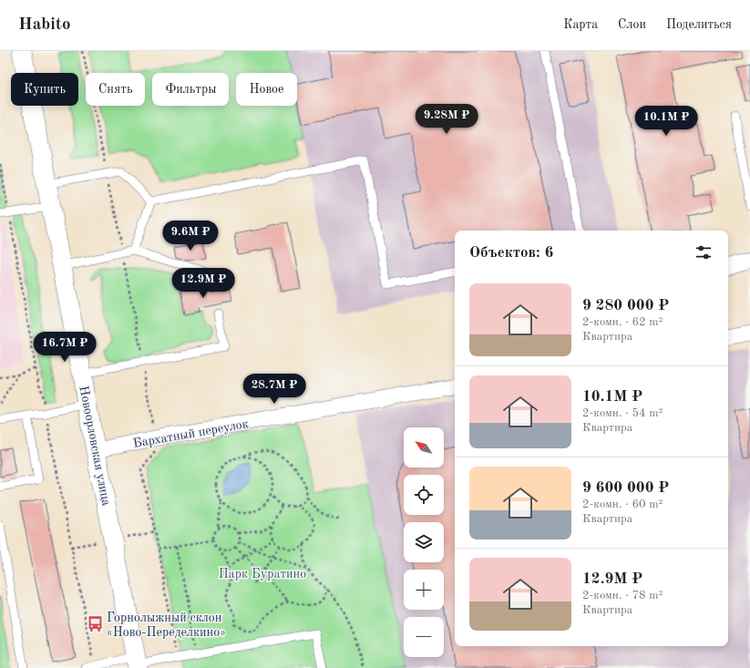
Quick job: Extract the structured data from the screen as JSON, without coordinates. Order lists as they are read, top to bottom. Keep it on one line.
{"streets":{"street":["Бархатный переулок","Новоорловская улица"]},"crossings":[["Бархатный переулок","Новоорловская улица"]],"parks":["Парк Буратино"],"places":{"bus stop":["Горнолыжный склон «Ново-Переделкино»"]},"north":"top left","page":{"header":"Habito","nav":["Карта","Слои","Поделиться"],"chip":["Купить","Снять","Фильтры","Новое"],"price":["9.28M ₽","10.1M ₽","9.6M ₽","12.9M ₽","16.7M ₽","28.7M ₽"],"heading":"Объектов: 6","list":[{"name":"9 280 000 ₽","note":"2-комн. · 62 m² · Квартира"},{"name":"10.1M ₽","note":"2-комн. · 54 m² · Квартира"},{"name":"9 600 000 ₽","note":"2-комн. · 60 m² · Квартира"},{"name":"12.9M ₽","note":"2-комн. · 78 m² · Квартира"}],"map_buttons":["+","−"]}}
